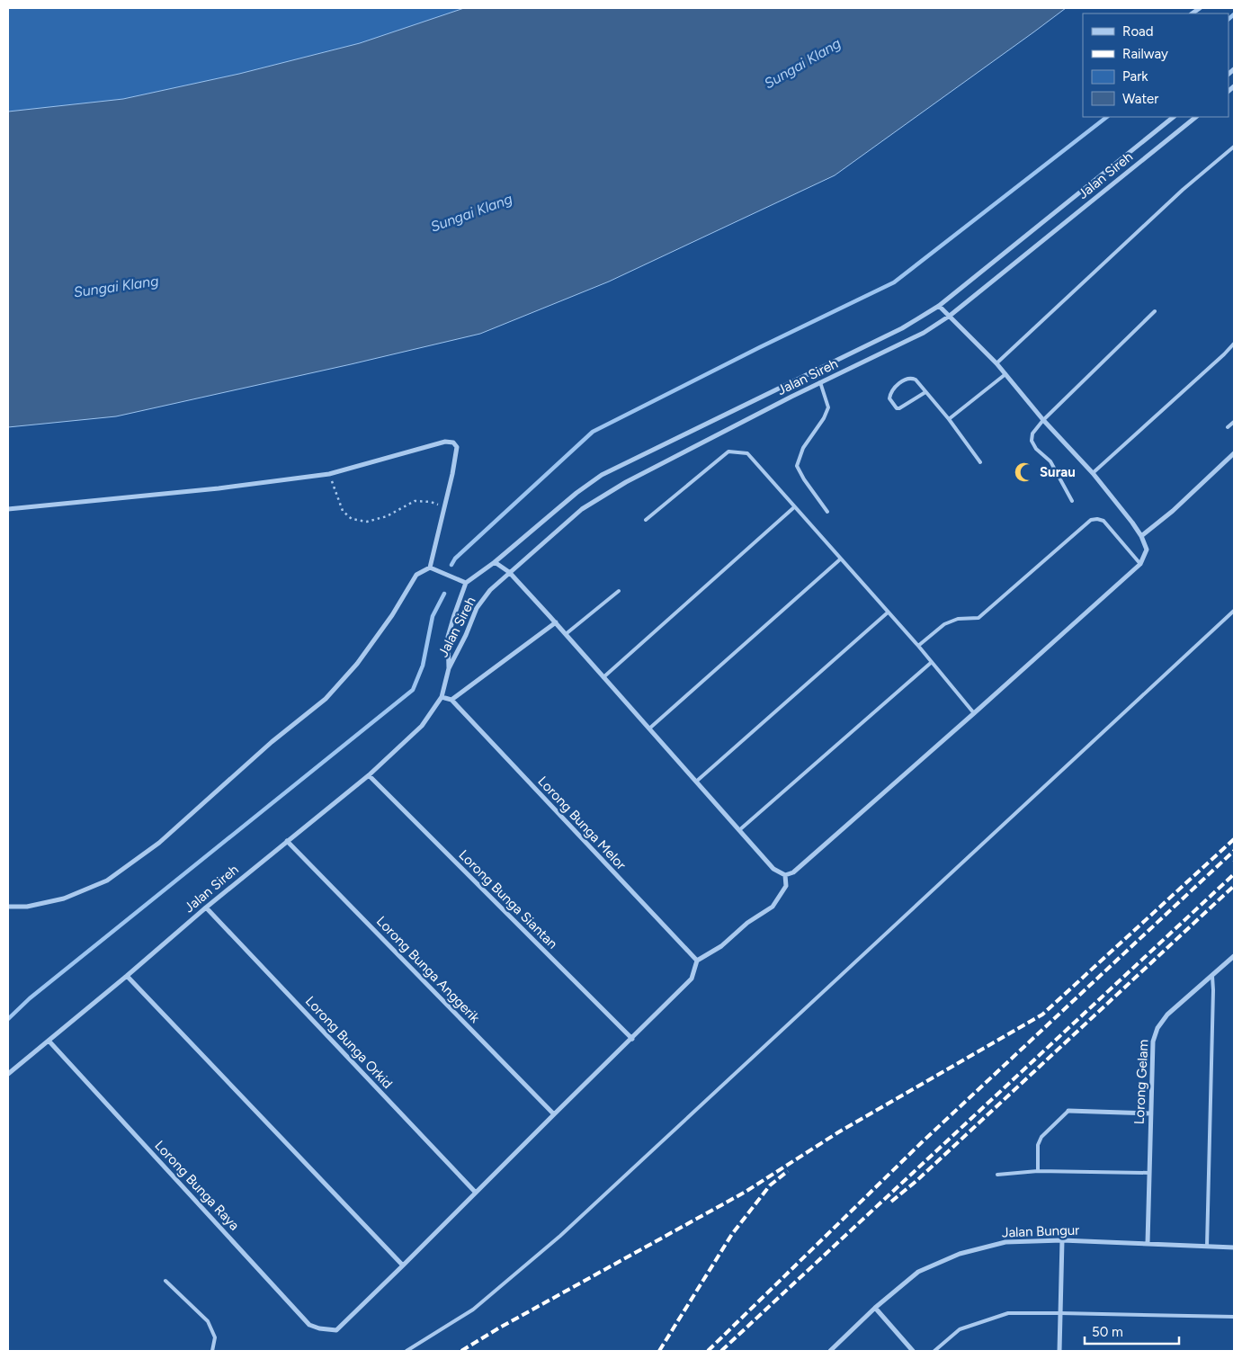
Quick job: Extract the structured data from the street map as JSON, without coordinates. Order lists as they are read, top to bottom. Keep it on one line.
{"streets":{"street":["Jalan Sireh","Lorong Bunga Melor","Lorong Bunga Siantan","Lorong Bunga Anggerik","Lorong Bunga Orkid","Lorong Gelam","Lorong Bunga Raya","Jalan Bungur"]},"crossings":[["Jalan Sireh","Lorong Bunga Siantan"],["Jalan Sireh","Lorong Bunga Anggerik"],["Jalan Sireh","Lorong Bunga Orkid"],["Jalan Sireh","Lorong Bunga Raya"],["Lorong Gelam","Jalan Bungur"]],"water":["Sungai Klang"],"places":{"mosque":["Surau"]},"legend":["Road","Railway","Park","Water"],"scale_bar":"50 m"}
